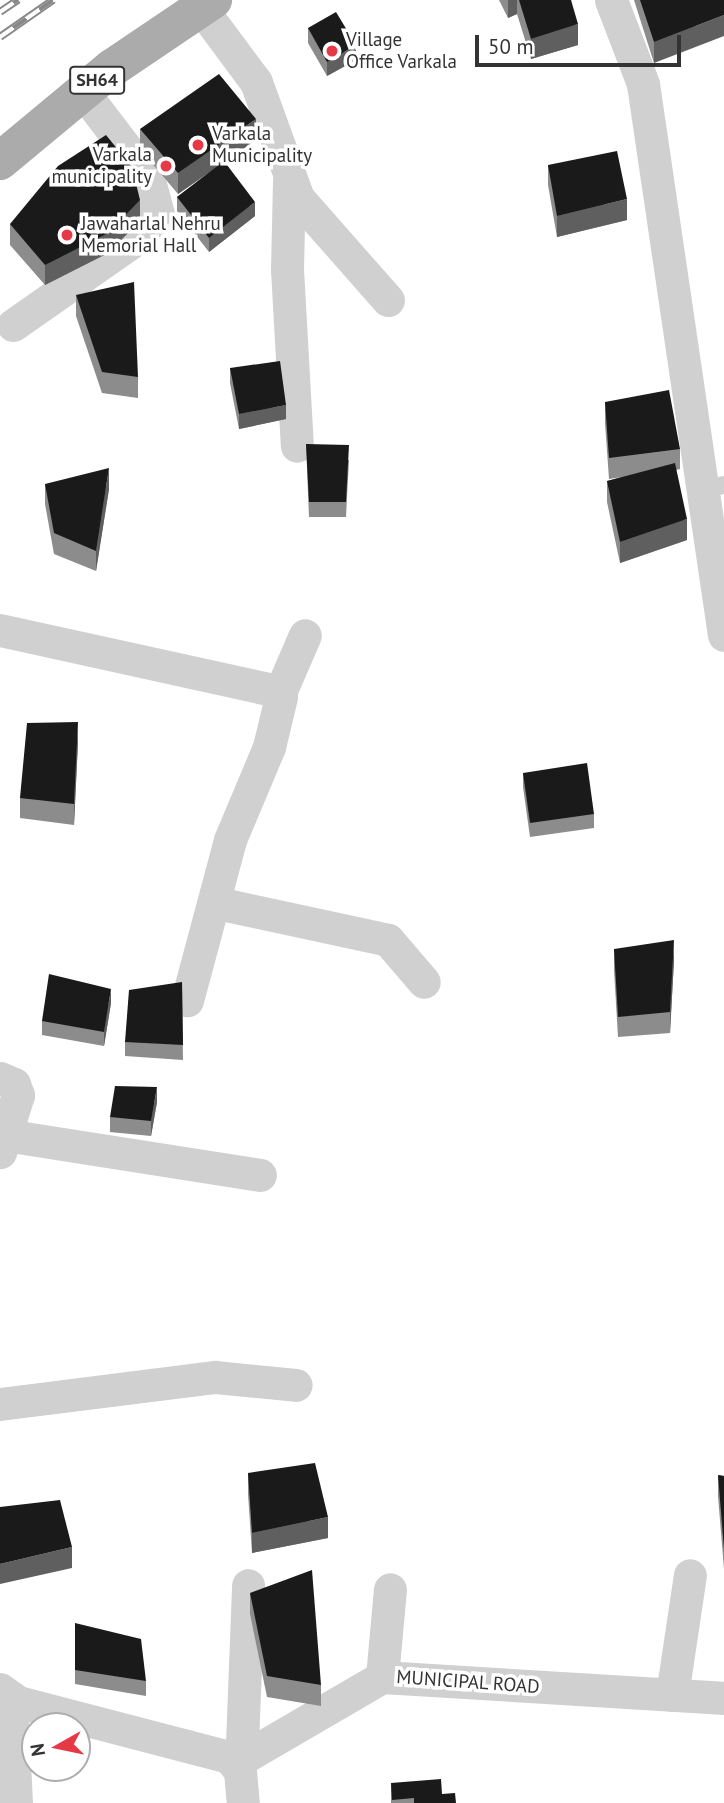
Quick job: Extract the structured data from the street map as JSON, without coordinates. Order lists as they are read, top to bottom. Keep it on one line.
{"streets":{"main road":["SH64"],"street":["MUNICIPAL ROAD"]},"places":["Village Office Varkala","Varkala Municipality","Varkala municipality","Jawaharlal Nehru Memorial Hall"],"scale_bar":"50 m","north":"left"}
